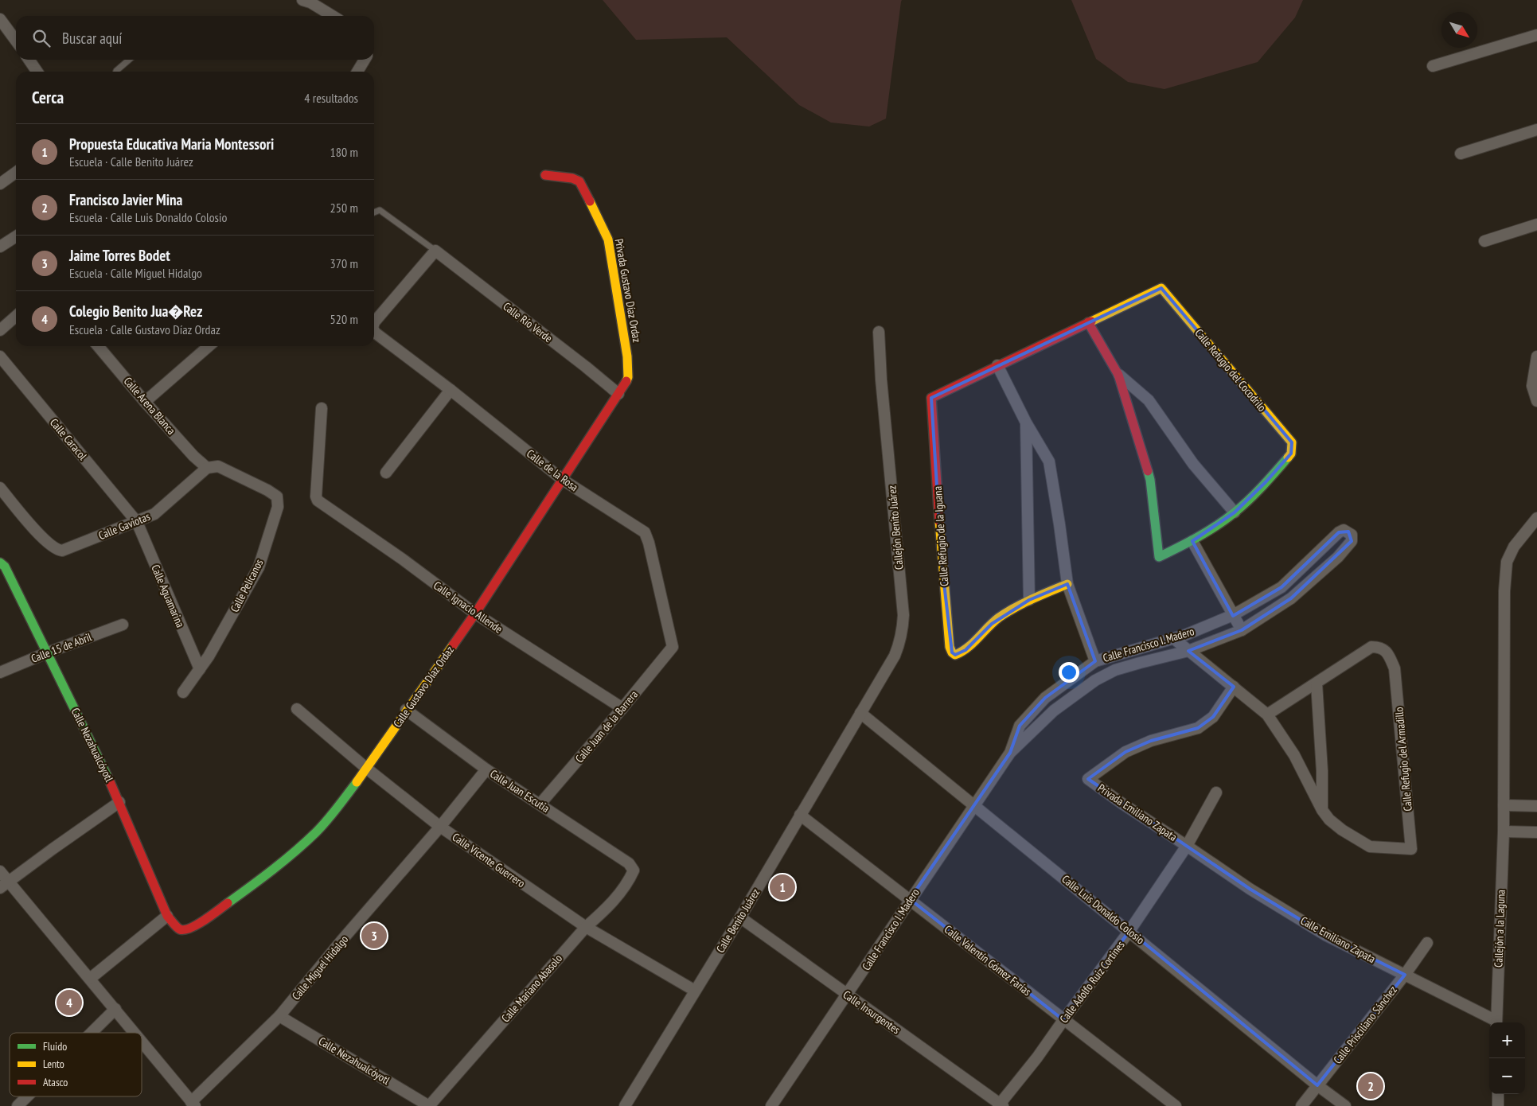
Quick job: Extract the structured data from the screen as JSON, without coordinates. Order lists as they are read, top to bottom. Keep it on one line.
{"streets":{"street":["Privada Gustavo Díaz Ordaz","Calle Río Verde","Calle Refugio del Cocodrilo","Calle Arena Blanca","Calle Caracol","Calle de la Rosa","Calle Gaviotas","Callejón Benito Juárez","Calle Refugio de la Iguana","Calle Pelícanos","Calle Aguamarina","Calle Ignacio Allende","Calle Francisco I. Madero","Calle 15 de Abril","Calle Gustavo Díaz Ordaz","Calle Juan de la Barrera","Calle Nezahualcóyotl","Calle Refugio del Armadillo","Calle Juan Escutia","Privada Emiliano Zapata","Calle Vicente Guerrero","Calle Luis Donaldo Colosio","Calle Benito Juárez","Callejón a la Laguna","Calle Emiliano Zapata","Calle Valentín Gómez Farías","Calle Miguel Hidalgo","Calle Adolfo Ruiz Cortines","Calle Mariano Abasolo","Calle Insurgentes","Calle Prisciliano Sánchez"]},"crossings":[["Privada Gustavo Díaz Ordaz","Calle Río Verde"],["Privada Gustavo Díaz Ordaz","Calle Gustavo Díaz Ordaz"],["Calle Río Verde","Calle de la Rosa"],["Calle Río Verde","Calle Gustavo Díaz Ordaz"],["Calle Refugio del Cocodrilo","Calle Refugio de la Iguana"],["Calle Arena Blanca","Calle Gaviotas"],["Calle Arena Blanca","Calle Pelícanos"],["Calle Caracol","Calle Gaviotas"],["Calle Caracol","Calle Aguamarina"],["Calle de la Rosa","Calle Gustavo Díaz Ordaz"],["Calle de la Rosa","Calle Juan de la Barrera"],["Calle Gaviotas","Calle Pelícanos"],["Calle Gaviotas","Calle Aguamarina"],["Callejón Benito Juárez","Calle Luis Donaldo Colosio"],["Callejón Benito Juárez","Calle Benito Juárez"],["Calle Pelícanos","Calle Aguamarina"],["Calle Ignacio Allende","Calle Gustavo Díaz Ordaz"],["Calle Ignacio Allende","Calle Juan de la Barrera"],["Calle Francisco I. Madero","Calle Refugio del Armadillo"],["Calle Francisco I. Madero","Calle Luis Donaldo Colosio"],["Calle Francisco I. Madero","Calle Valentín Gómez Farías"],["Calle Francisco I. Madero","Calle Insurgentes"],["Calle 15 de Abril","Calle Nezahualcóyotl"],["Calle Gustavo Díaz Ordaz","Calle Nezahualcóyotl"],["Calle Gustavo Díaz Ordaz","Calle Juan Escutia"],["Calle Gustavo Díaz Ordaz","Calle Vicente Guerrero"],["Calle Juan de la Barrera","Calle Juan Escutia"],["Calle Nezahualcóyotl","Calle Miguel Hidalgo"],["Calle Nezahualcóyotl","Calle Mariano Abasolo"],["Calle Refugio del Armadillo","Privada Emiliano Zapata"],["Calle Juan Escutia","Calle Miguel Hidalgo"],["Calle Juan Escutia","Calle Mariano Abasolo"],["Privada Emiliano Zapata","Calle Emiliano Zapata"],["Privada Emiliano Zapata","Calle Adolfo Ruiz Cortines"],["Calle Vicente Guerrero","Calle Benito Juárez"],["Calle Vicente Guerrero","Calle Miguel Hidalgo"],["Calle Vicente Guerrero","Calle Mariano Abasolo"],["Calle Luis Donaldo Colosio","Calle Benito Juárez"],["Calle Luis Donaldo Colosio","Calle Adolfo Ruiz Cortines"],["Calle Luis Donaldo Colosio","Calle Prisciliano Sánchez"],["Calle Benito Juárez","Calle Valentín Gómez Farías"],["Calle Benito Juárez","Calle Insurgentes"],["Calle Emiliano Zapata","Calle Adolfo Ruiz Cortines"],["Calle Emiliano Zapata","Calle Prisciliano Sánchez"],["Calle Valentín Gómez Farías","Calle Adolfo Ruiz Cortines"],["Calle Adolfo Ruiz Cortines","Calle Insurgentes"]],"legend":["Fluido","Lento","Atasco"],"north":"bottom right","page":{"search":"Buscar aquí","heading":["Cerca","4 resultados"],"list":[{"mark":"1","name":"Propuesta Educativa Maria Montessori","note":"Escuela · Calle Benito Juárez","value":"180 m"},{"mark":"2","name":"Francisco Javier Mina","note":"Escuela · Calle Luis Donaldo Colosio","value":"250 m"},{"mark":"3","name":"Jaime Torres Bodet","note":"Escuela · Calle Miguel Hidalgo","value":"370 m"},{"mark":"4","name":"Colegio Benito Jua�Rez","note":"Escuela · Calle Gustavo Díaz Ordaz","value":"520 m"}],"pins":["1","3","4","2"],"map_buttons":["+","−"]}}
